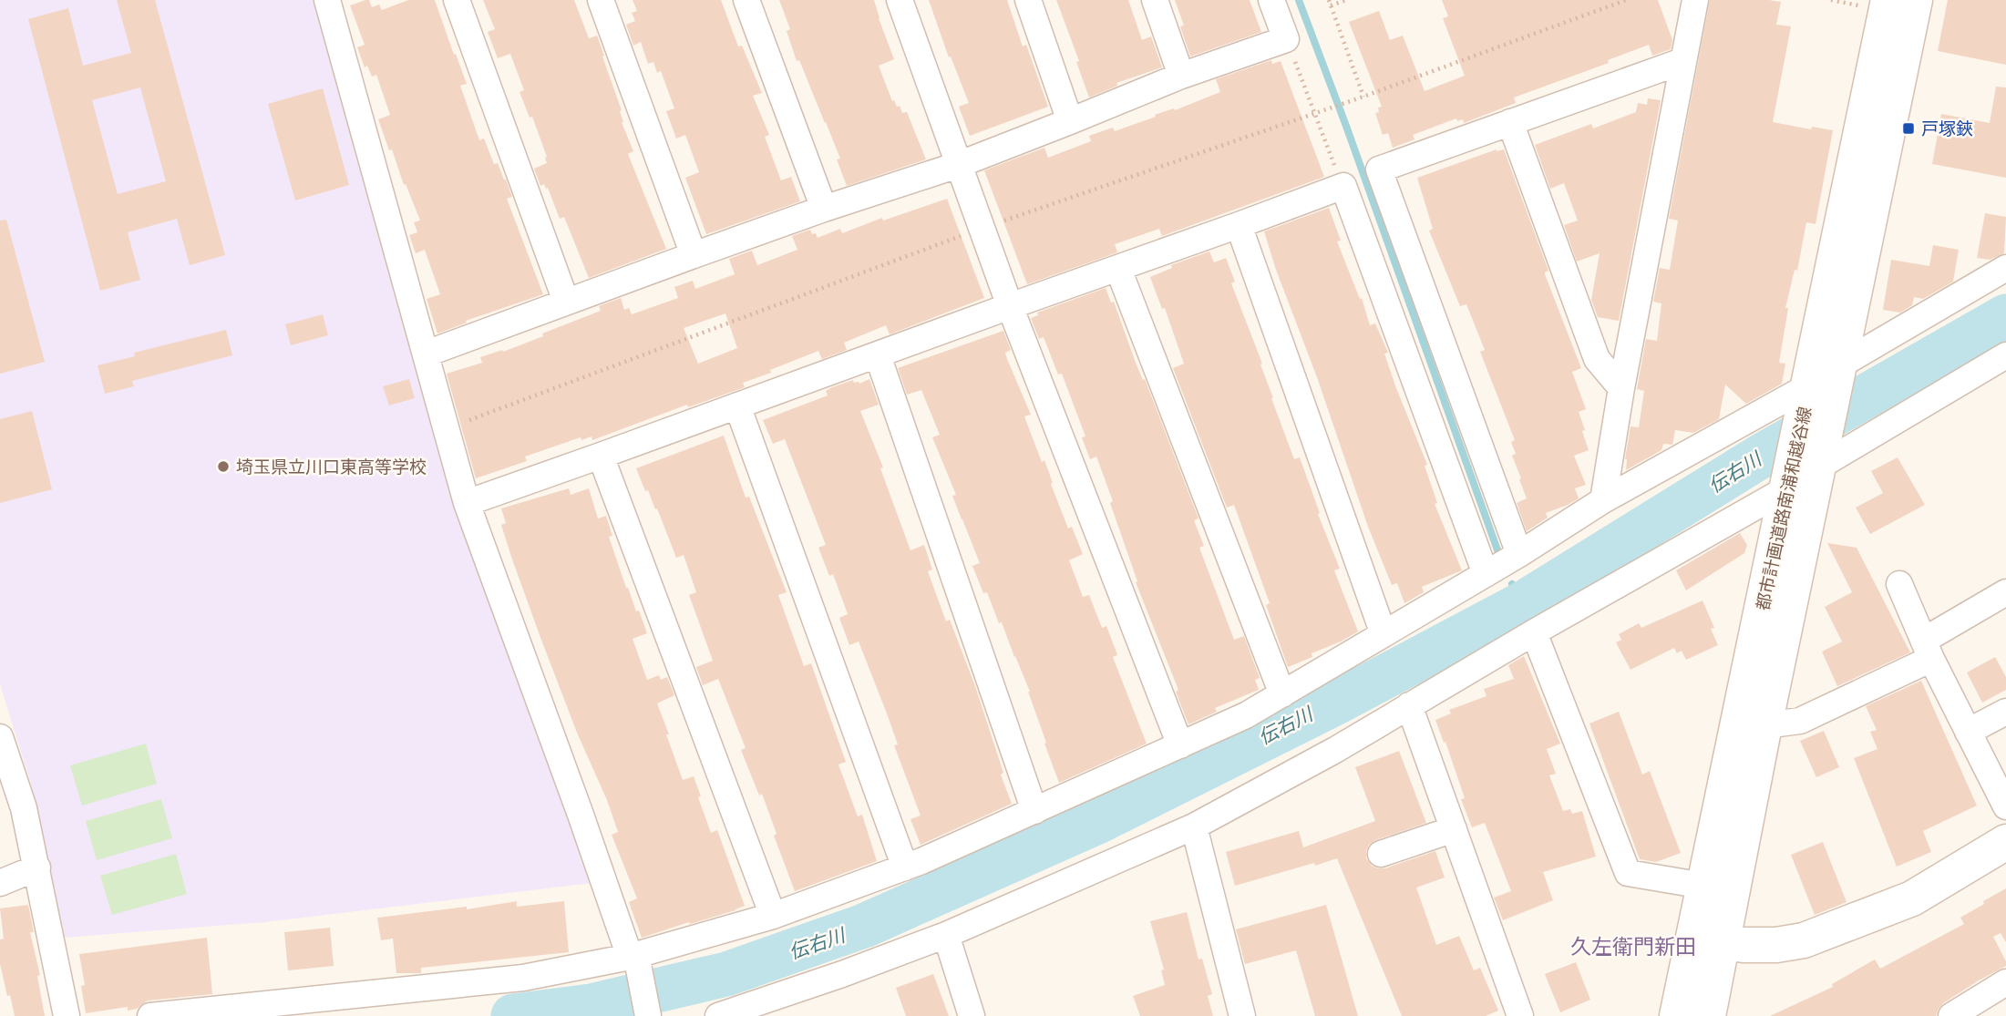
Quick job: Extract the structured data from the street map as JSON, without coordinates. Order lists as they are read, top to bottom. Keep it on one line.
{"streets":{"street":["都市計画道路南浦和越谷線"]},"districts":["久左衛門新田"],"water":["伝右川"],"places":{"transit":["戸塚鋏"],"other":["埼玉県立川口東高等学校"]}}
